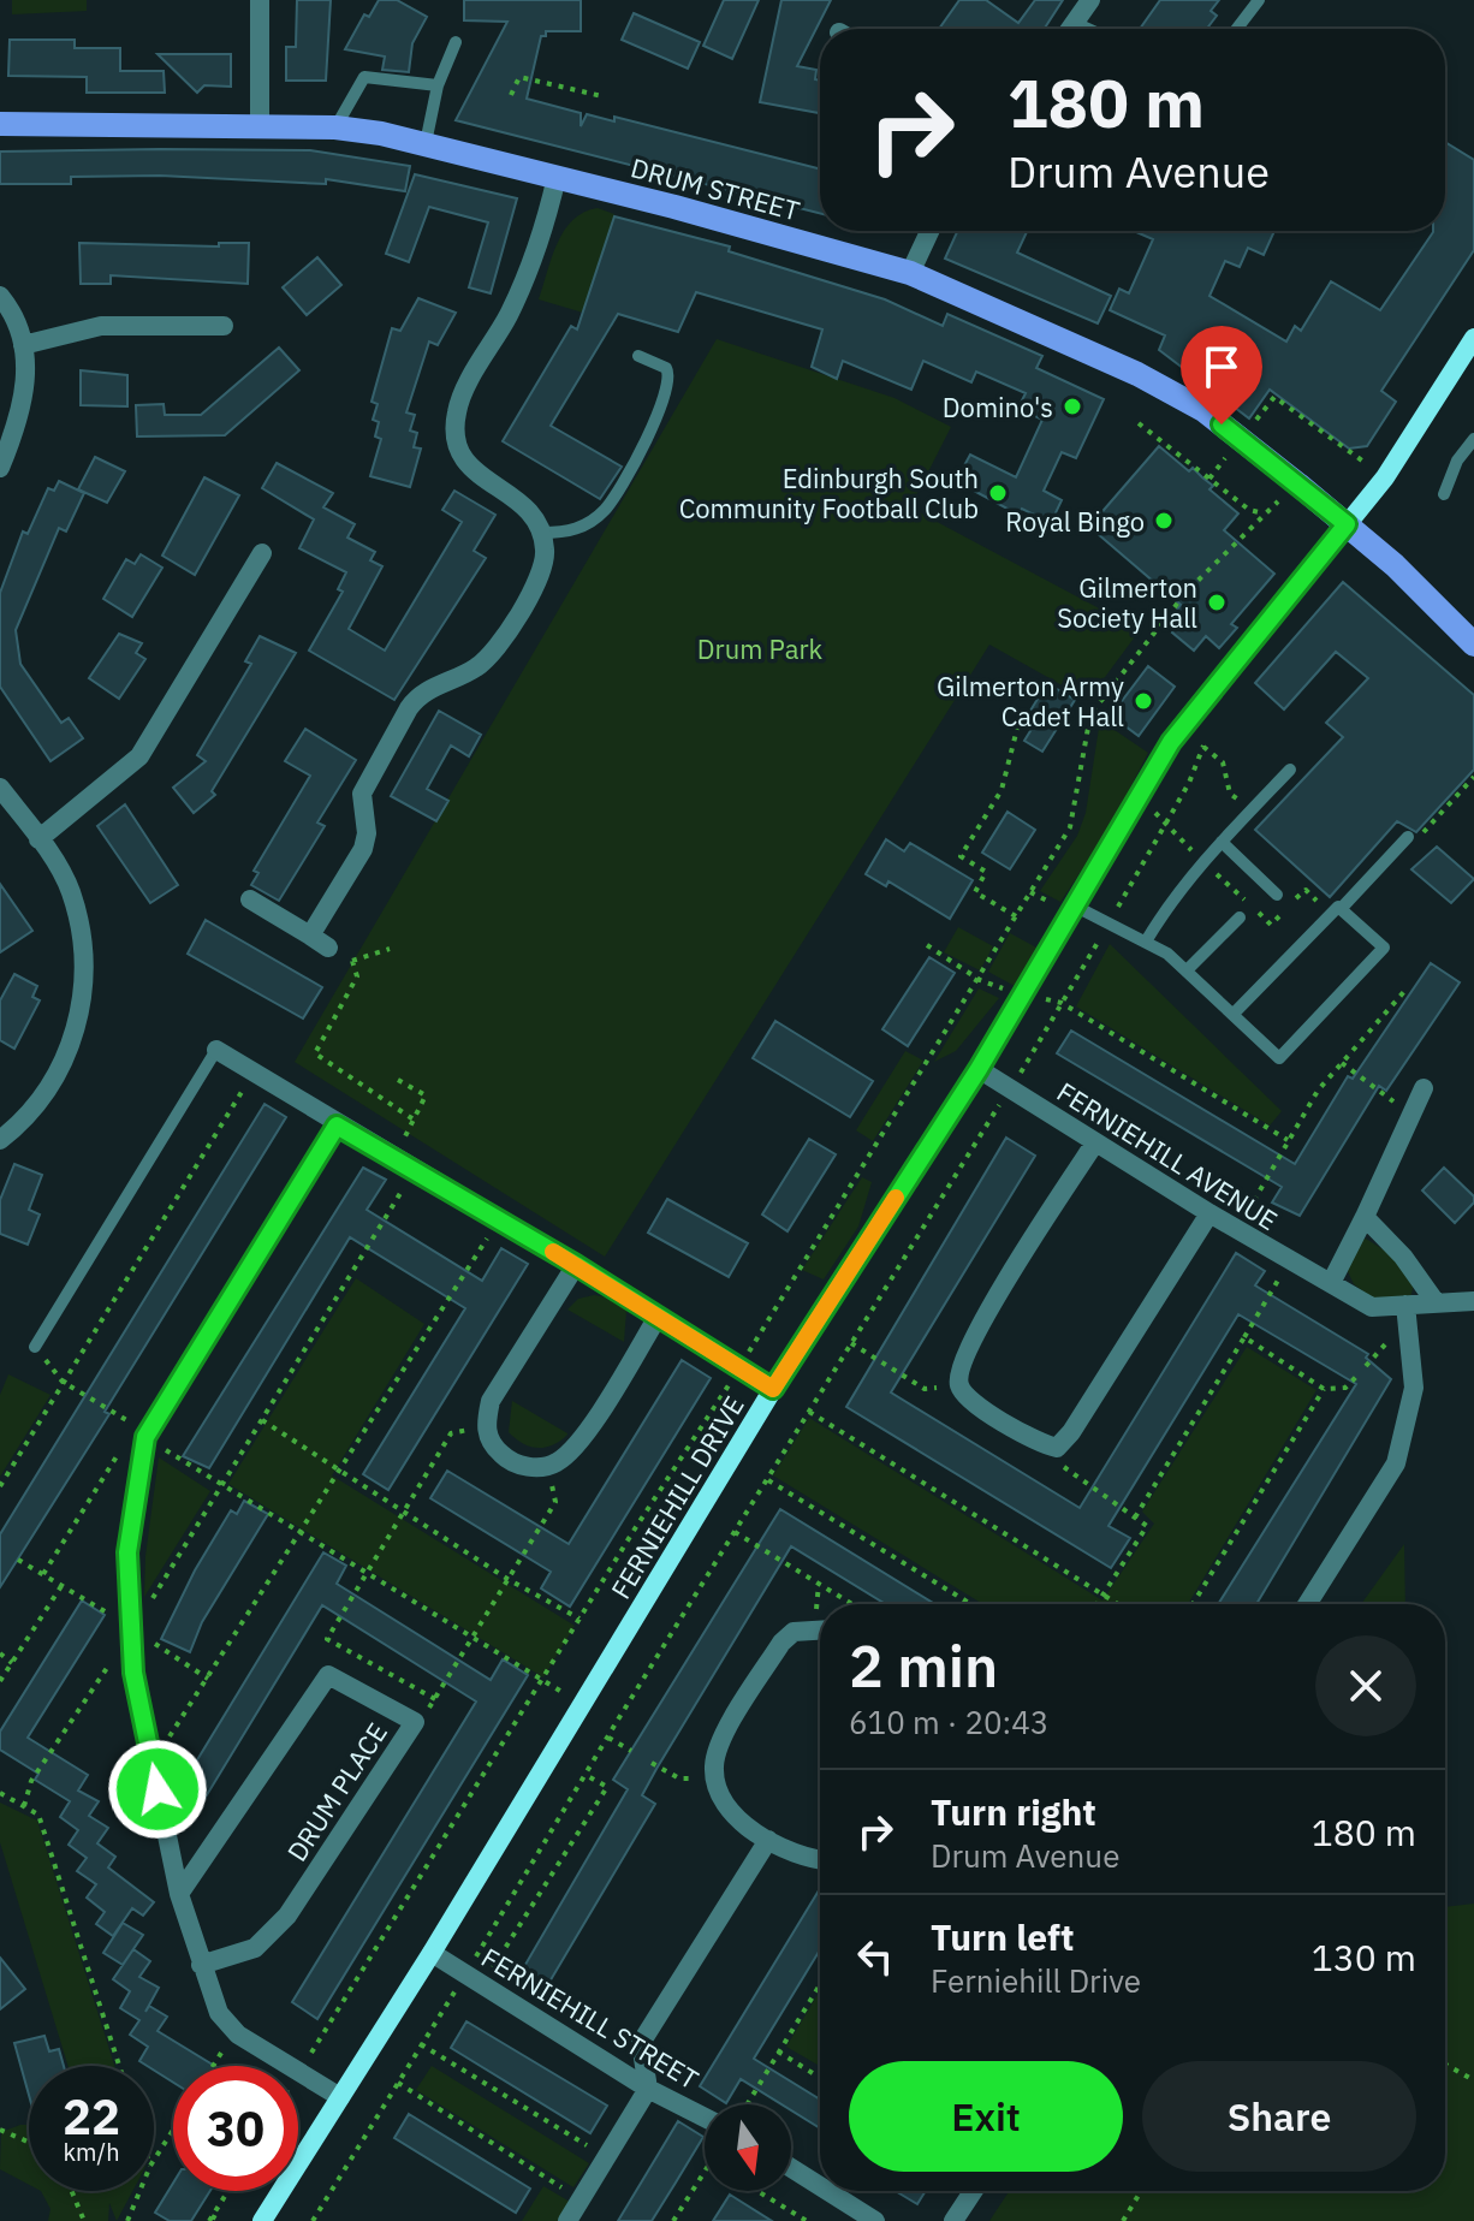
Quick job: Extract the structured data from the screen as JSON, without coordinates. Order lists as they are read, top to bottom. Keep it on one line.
{"streets":{"main road":["DRUM STREET","FERNIEHILL DRIVE"],"street":["FERNIEHILL AVENUE","DRUM PLACE","FERNIEHILL STREET"]},"crossings":[["DRUM STREET","FERNIEHILL DRIVE"],["FERNIEHILL AVENUE","FERNIEHILL DRIVE"],["FERNIEHILL DRIVE","FERNIEHILL STREET"]],"parks":["Drum Park"],"places":["Domino's","Edinburgh South Community Football Club","Royal Bingo","Gilmerton Society Hall","Gilmerton Army Cadet Hall"],"north":"bottom","page":{"turn":["180 m","Drum Avenue"],"heading":["2 min","610 m · 20:43"],"list":[{"name":"Turn right","note":"Drum Avenue","value":"180 m"},{"name":"Turn left","note":"Ferniehill Drive","value":"130 m"}],"buttons":["Exit","Share"],"speed":"22 km/h","limit":"30"}}
